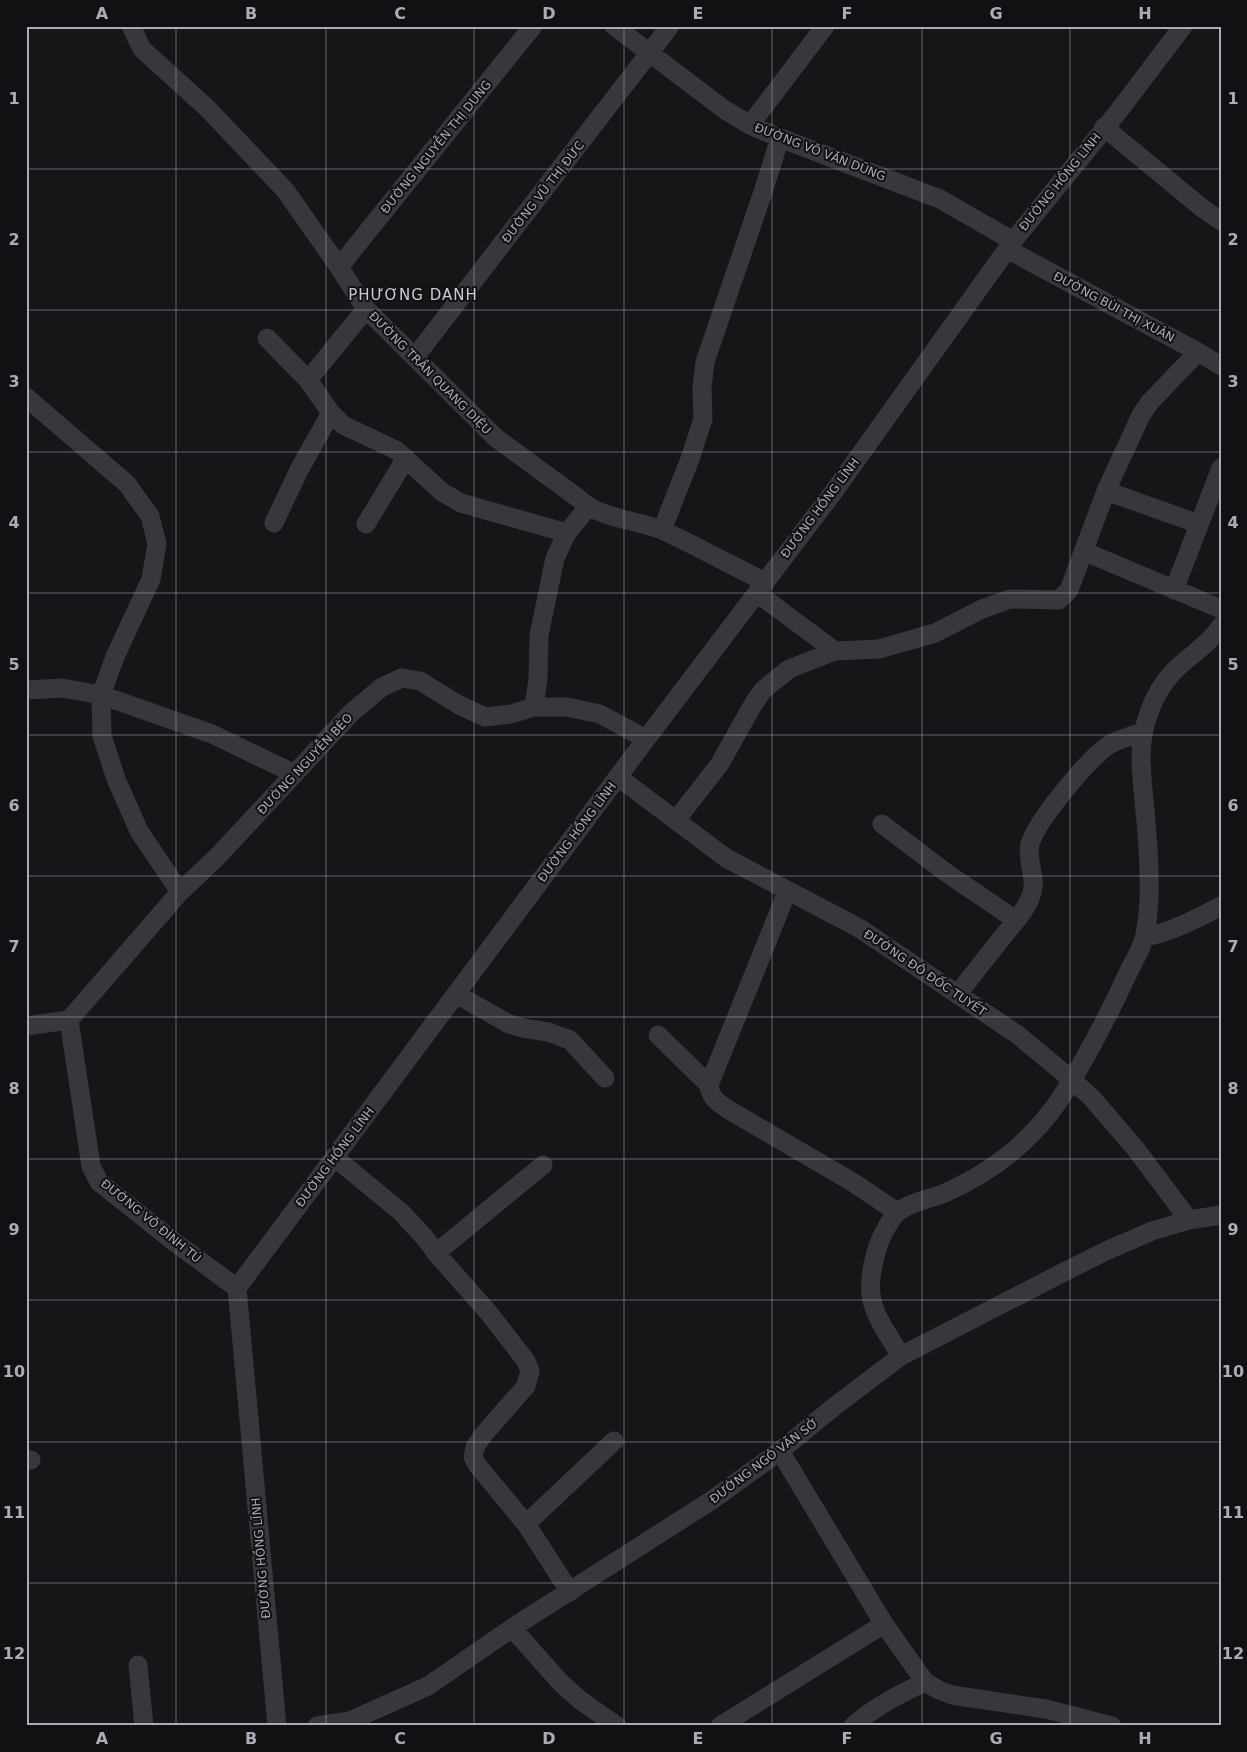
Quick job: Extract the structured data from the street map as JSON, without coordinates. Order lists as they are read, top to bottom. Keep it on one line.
{"streets":{"street":["ĐƯỜNG NGUYỄN THỊ DUNG","ĐƯỜNG VÕ VĂN DŨNG","ĐƯỜNG HỒNG LĨNH","ĐƯỜNG VŨ THỊ ĐỨC","ĐƯỜNG BÙI THỊ XUÂN","ĐƯỜNG TRẦN QUANG DIỆU","ĐƯỜNG NGUYỄN BÈO","ĐƯỚNG ĐÔ ĐỐC TUYẾT","ĐƯỜNG VÕ ĐÌNH TÚ","ĐƯỜNG NGÔ VĂN SỞ"]},"crossings":[["ĐƯỜNG NGUYỄN THỊ DUNG","ĐƯỜNG TRẦN QUANG DIỆU"],["ĐƯỜNG VÕ VĂN DŨNG","ĐƯỜNG HỒNG LĨNH"],["ĐƯỜNG VÕ VĂN DŨNG","ĐƯỜNG VŨ THỊ ĐỨC"],["ĐƯỜNG VÕ VĂN DŨNG","ĐƯỜNG BÙI THỊ XUÂN"],["ĐƯỜNG HỒNG LĨNH","ĐƯỜNG BÙI THỊ XUÂN"],["ĐƯỜNG HỒNG LĨNH","ĐƯỜNG TRẦN QUANG DIỆU"],["ĐƯỜNG HỒNG LĨNH","ĐƯỜNG NGUYỄN BÈO"],["ĐƯỜNG HỒNG LĨNH","ĐƯỚNG ĐÔ ĐỐC TUYẾT"],["ĐƯỜNG HỒNG LĨNH","ĐƯỜNG VÕ ĐÌNH TÚ"],["ĐƯỜNG VŨ THỊ ĐỨC","ĐƯỜNG TRẦN QUANG DIỆU"],["ĐƯỜNG NGUYỄN BÈO","ĐƯỜNG VÕ ĐÌNH TÚ"],["ĐƯỚNG ĐÔ ĐỐC TUYẾT","ĐƯỜNG NGÔ VĂN SỞ"]],"districts":["PHƯƠNG DANH"],"grid":{"columns":["A","B","C","D","E","F","G","H"],"rows":["1","2","3","4","5","6","7","8","9","10","11","12"]}}
